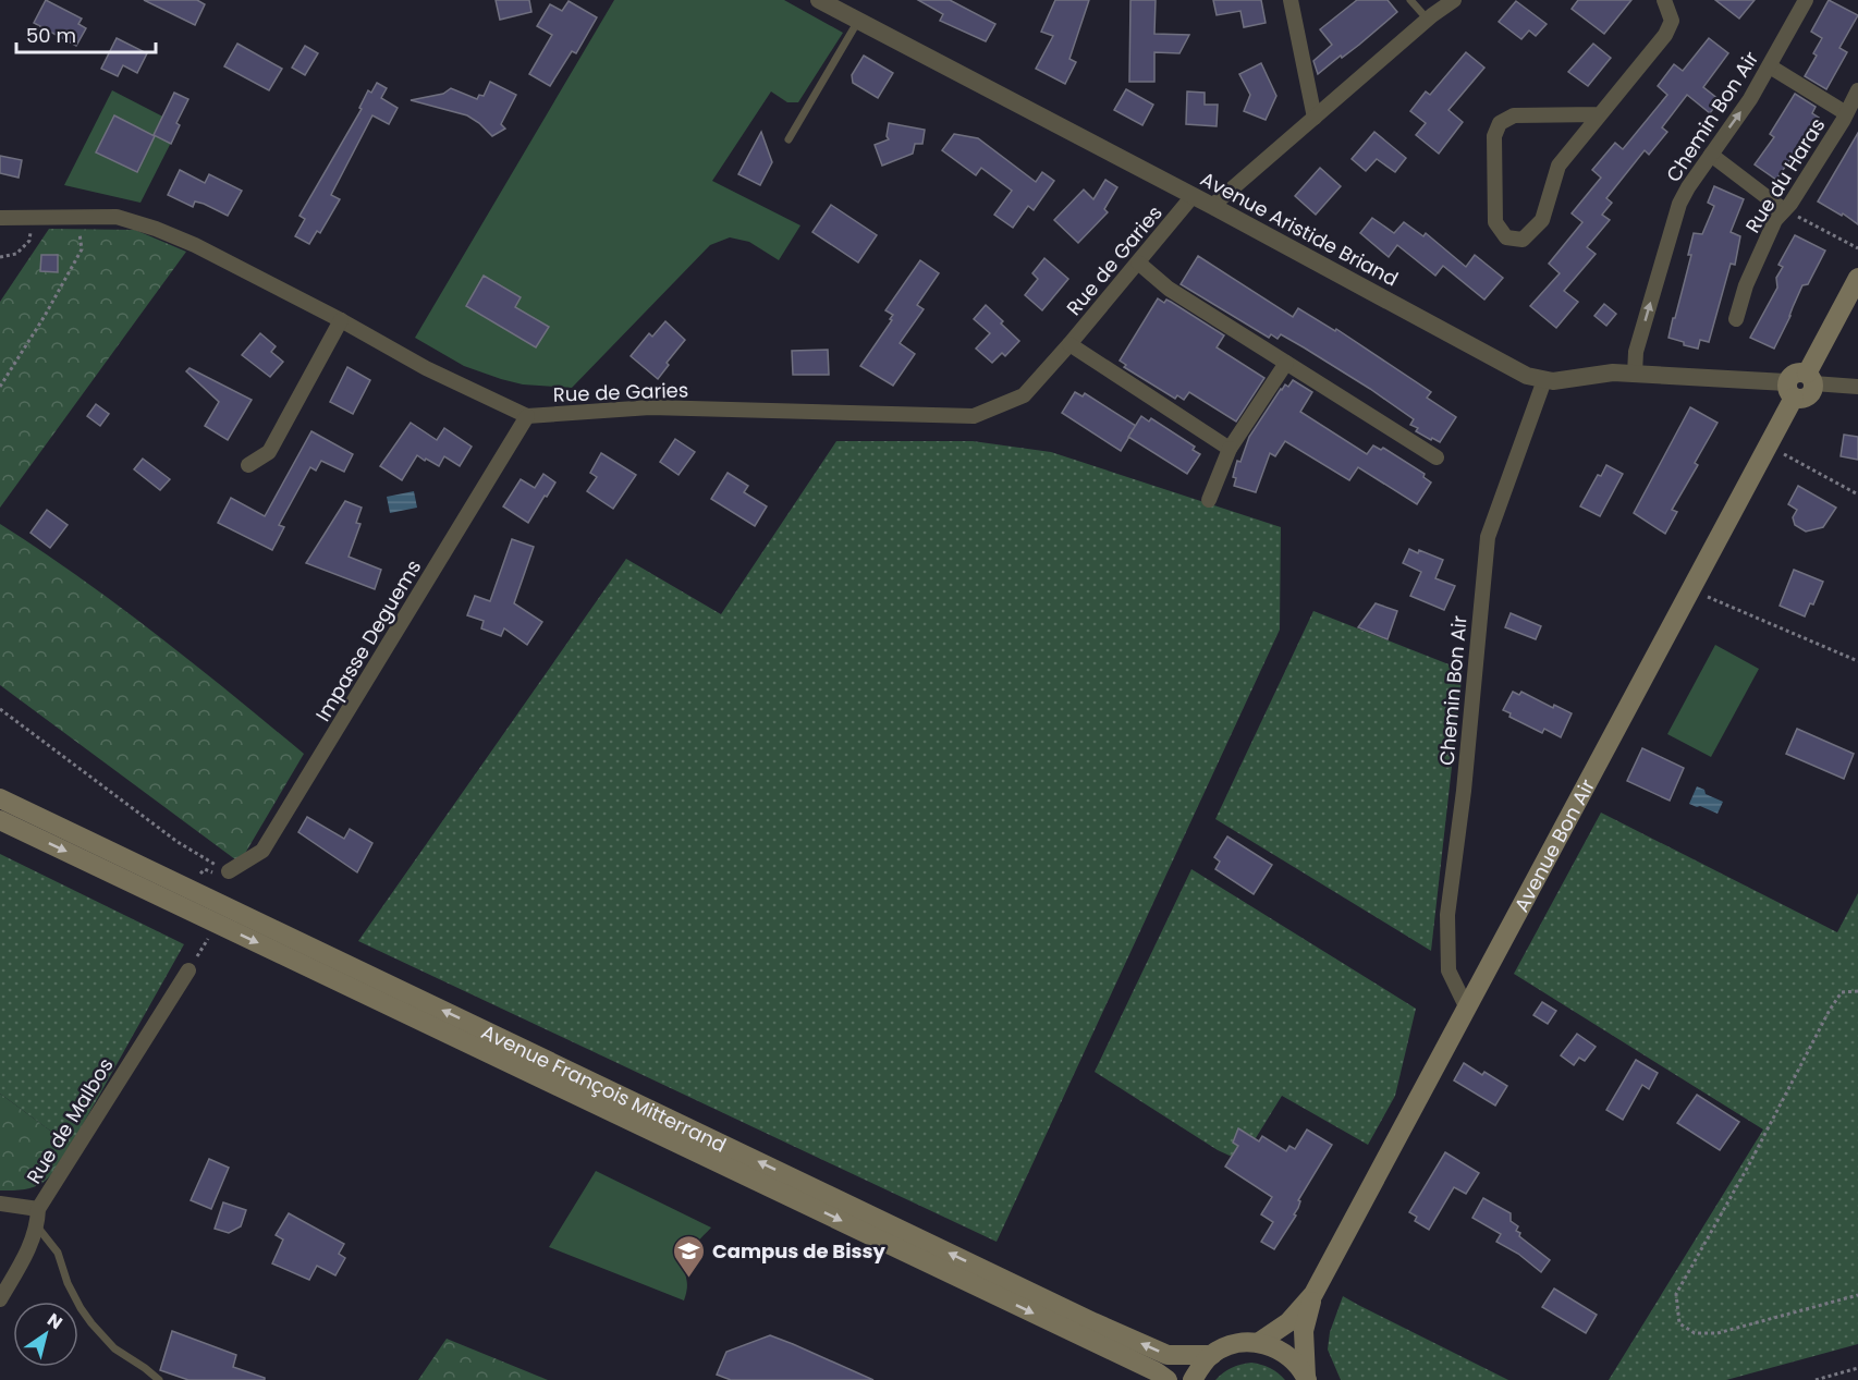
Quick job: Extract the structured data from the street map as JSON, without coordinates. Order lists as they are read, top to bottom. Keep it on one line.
{"streets":{"main road":["Avenue Bon Air","Avenue François Mitterrand"],"street":["Chemin Bon Air","Rue du Haras","Avenue Aristide Briand","Rue de Garies","Impasse Deguems","Rue de Malbos"]},"crossings":[["Chemin Bon Air","Avenue Aristide Briand"],["Chemin Bon Air","Avenue Bon Air"],["Avenue Aristide Briand","Rue de Garies"],["Avenue Aristide Briand","Avenue Bon Air"],["Rue de Garies","Impasse Deguems"]],"places":{"school or university":["Campus de Bissy"]},"scale_bar":"50 m","north":"top right"}
